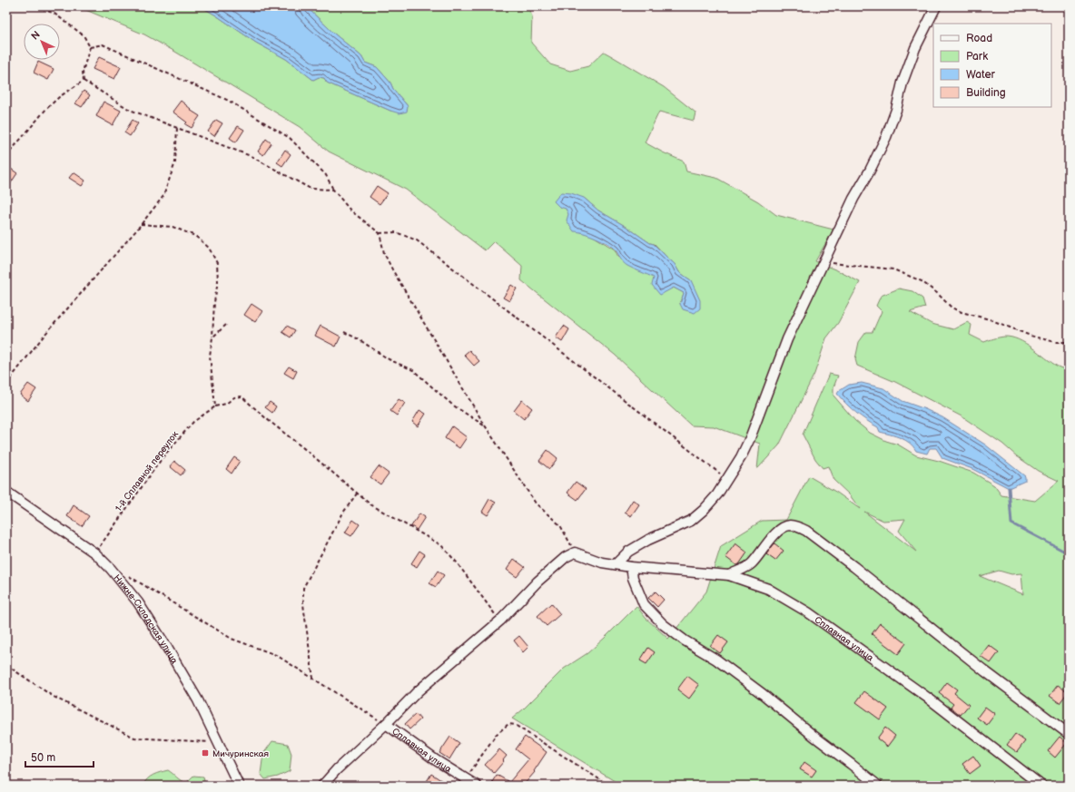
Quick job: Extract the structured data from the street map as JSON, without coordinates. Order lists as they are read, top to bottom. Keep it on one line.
{"streets":{"street":["Нижне-Складская улица","Сплавная улица"],"path":["1-й Сплавной переулок"]},"crossings":[["1-й Сплавной переулок","Нижне-Складская улица"]],"places":{"transit":["Мичуринская"]},"legend":["Road","Park","Water","Building"],"scale_bar":"50 m","north":"top left"}
